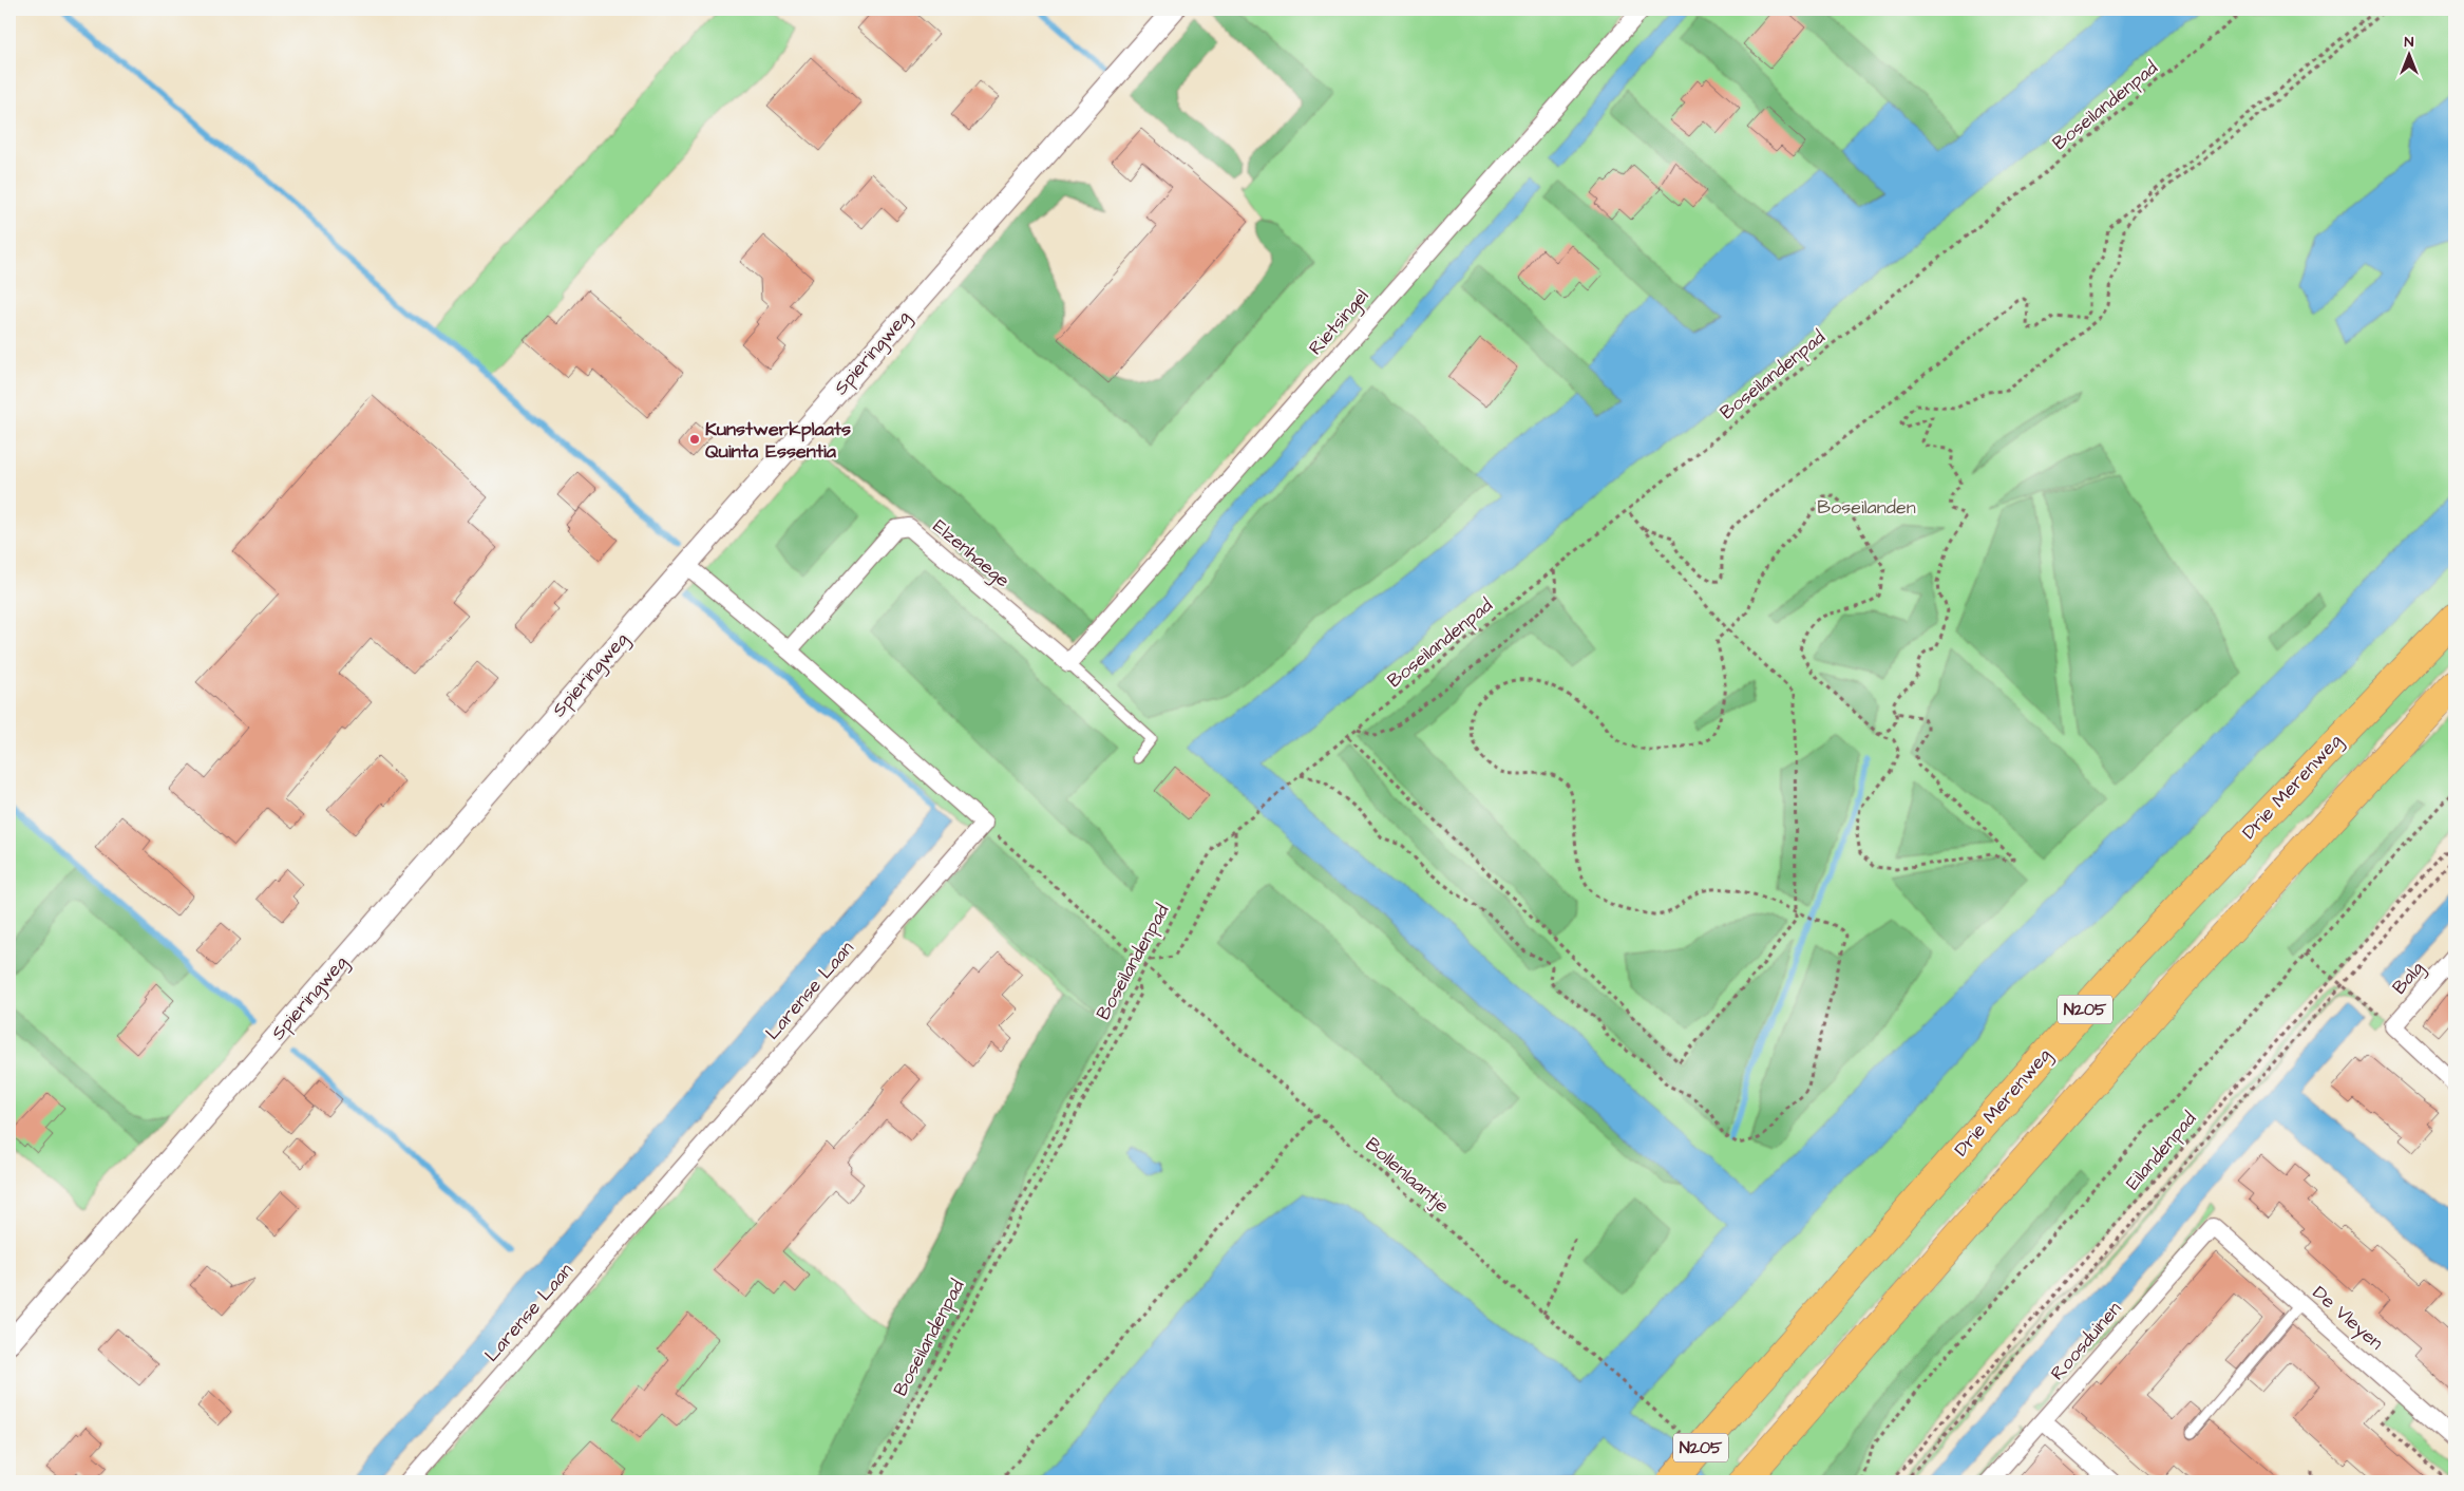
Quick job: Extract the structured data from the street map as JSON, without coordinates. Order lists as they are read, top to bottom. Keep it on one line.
{"streets":{"highway":["Drie Merenweg","N205"],"street":["Rietsingel","Spieringweg","Elzenhaege","Balg","Larense Laan","De Vleyen","Roosduinen"],"path":["Boseilandenpad","Eilandenpad","Bollenlaantje"]},"crossings":[["Boseilandenpad","Bollenlaantje"],["Rietsingel","Elzenhaege"],["Larense Laan","Bollenlaantje"],["De Vleyen","Roosduinen"]],"parks":["Boseilanden"],"places":["Kunstwerkplaats Quinta Essentia"],"north":"top"}
